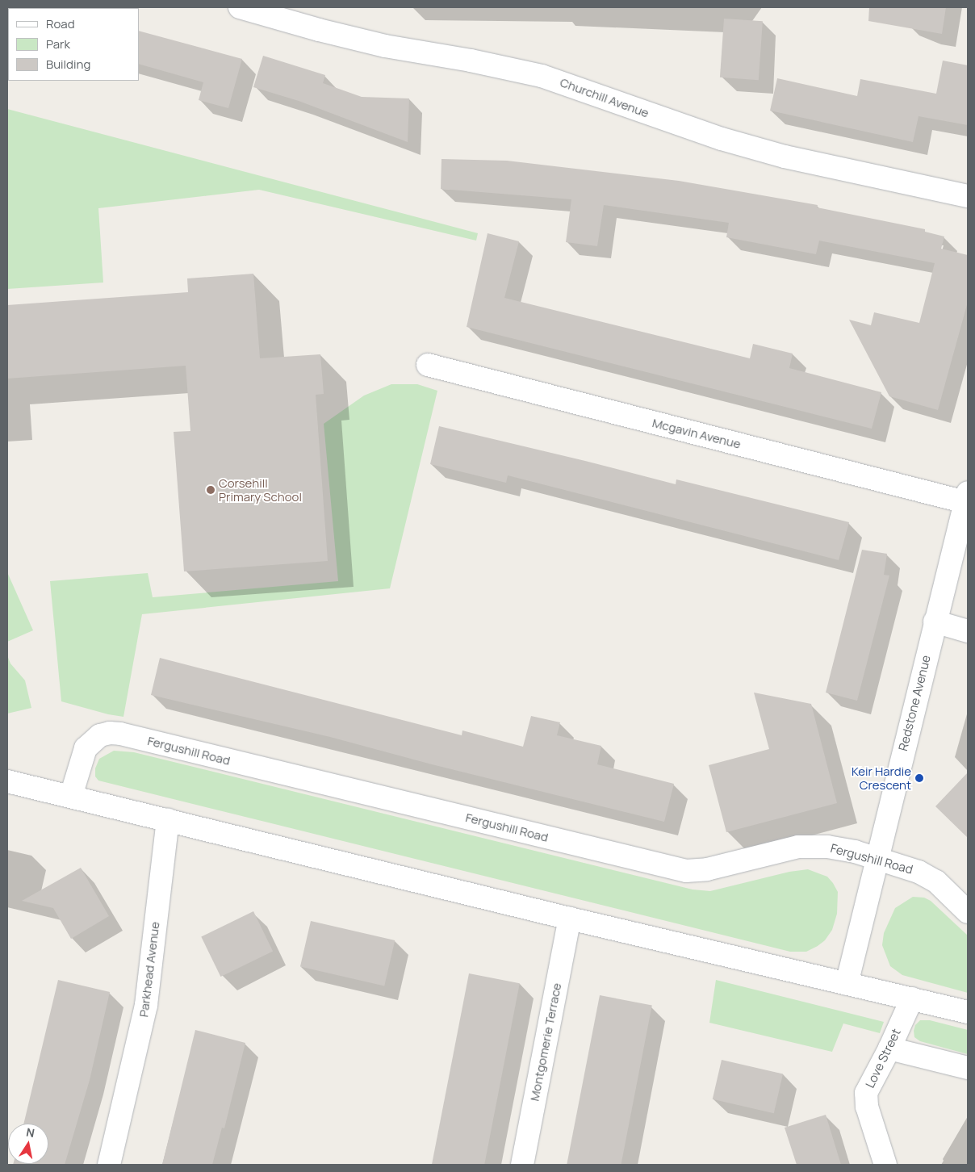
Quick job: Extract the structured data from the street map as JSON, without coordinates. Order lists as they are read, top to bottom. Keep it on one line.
{"streets":{"street":["Churchill Avenue","Mcgavin Avenue","Redstone Avenue","Fergushill Road","Parkhead Avenue","Montgomerie Terrace","Love Street"]},"crossings":[["Mcgavin Avenue","Redstone Avenue"],["Redstone Avenue","Fergushill Road"]],"places":["Corsehill Primary School","Keir Hardie Crescent"],"legend":["Road","Park","Building"],"north":"top"}
